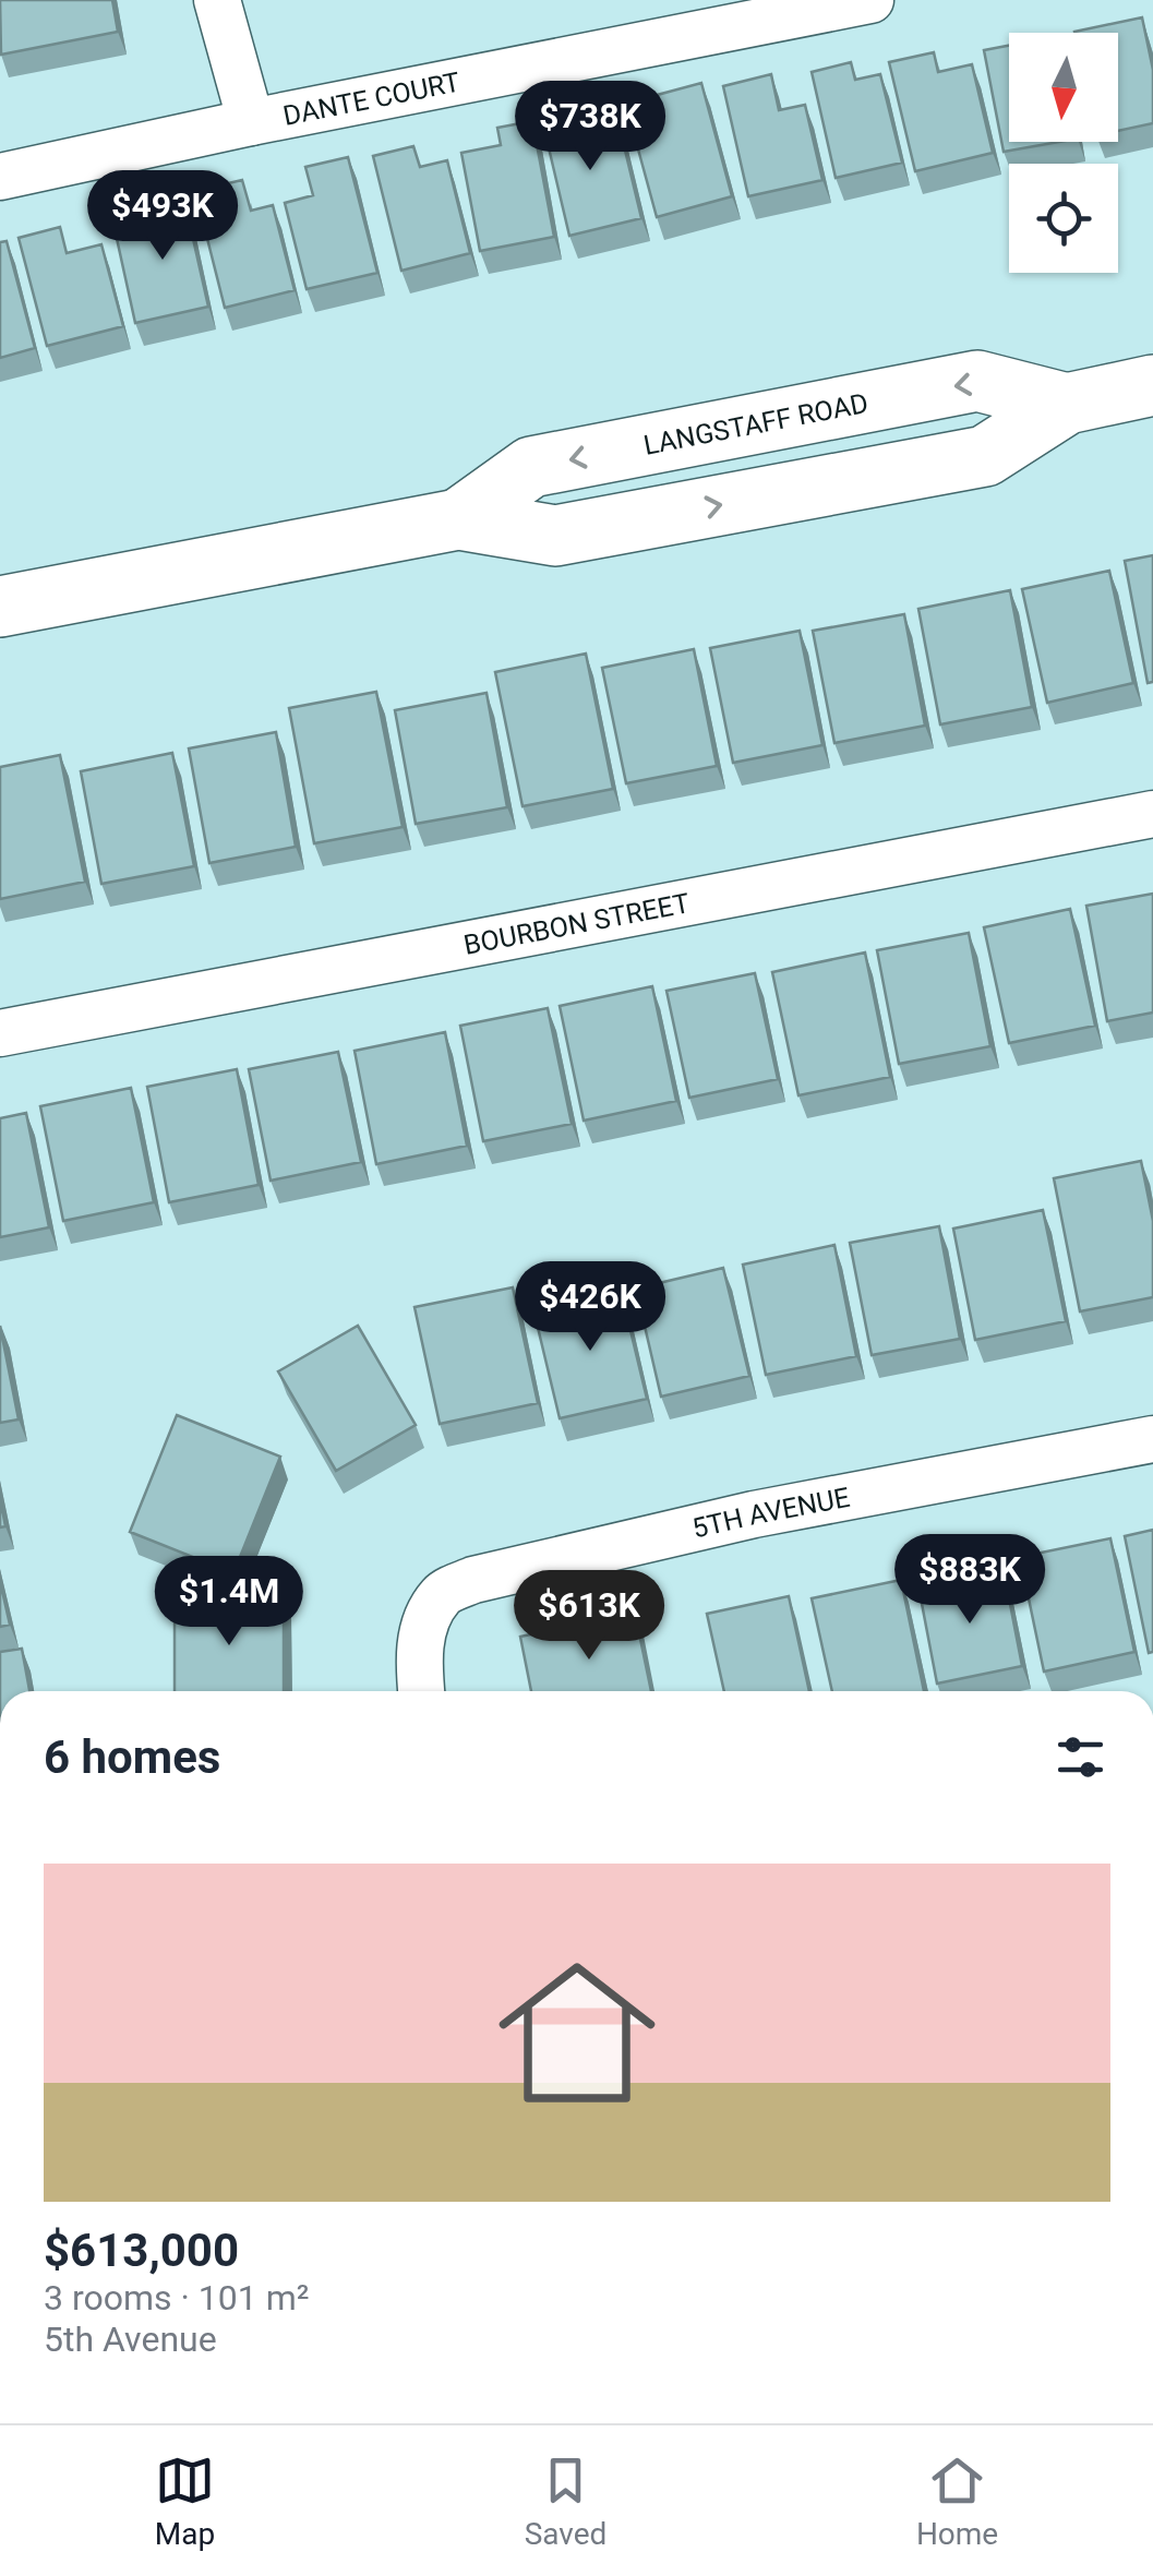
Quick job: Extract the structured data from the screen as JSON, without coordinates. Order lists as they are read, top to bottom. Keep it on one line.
{"streets":{"main road":["LANGSTAFF ROAD"],"street":["DANTE COURT","BOURBON STREET","5TH AVENUE"]},"north":"bottom","page":{"price":["$738K","$493K","$426K","$883K","$1.4M","$613K"],"heading":"6 homes","list":[{"name":"$613,000","note":"3 rooms · 101 m² · 5th Avenue"}],"tabs":["Map","Saved","Home"]}}
